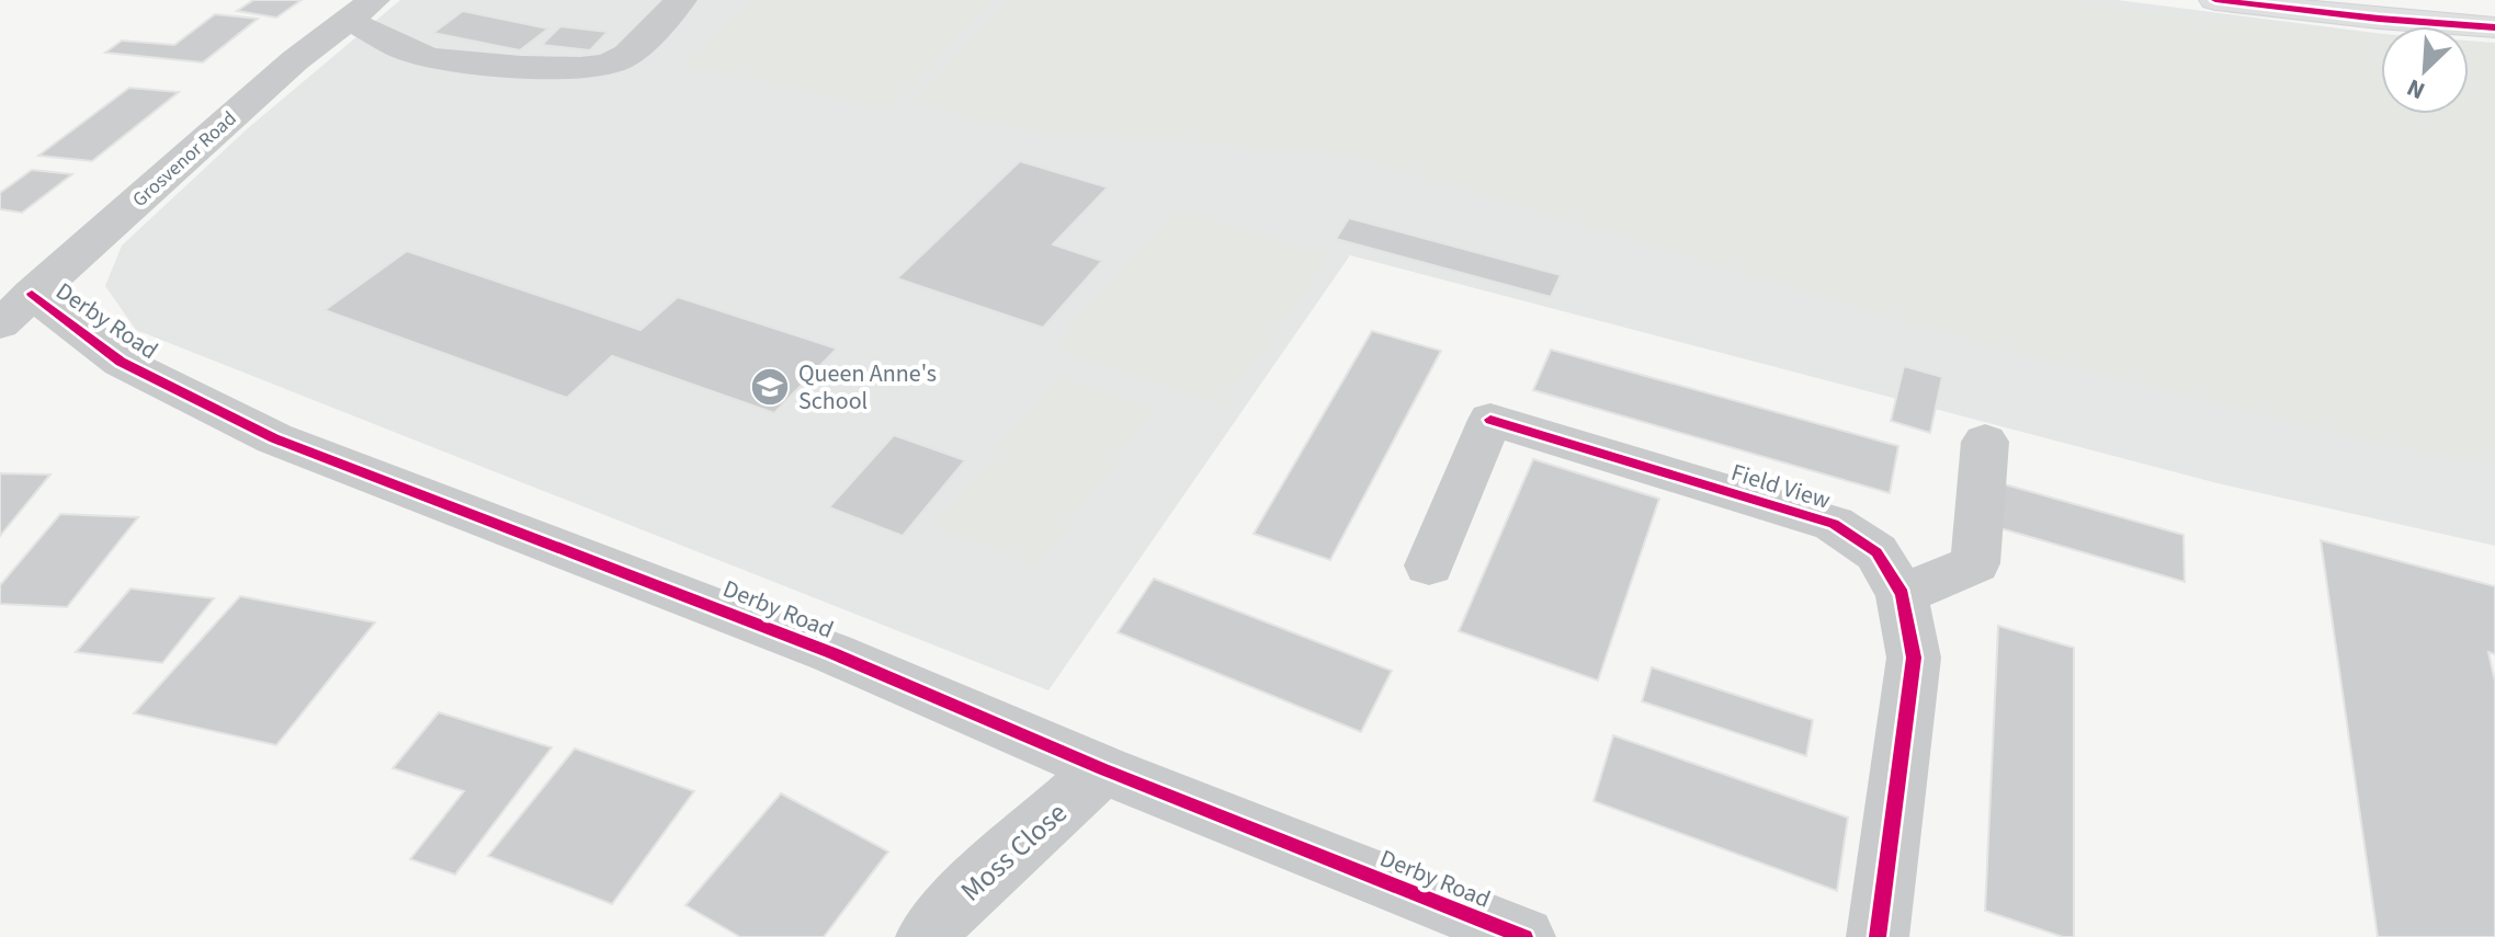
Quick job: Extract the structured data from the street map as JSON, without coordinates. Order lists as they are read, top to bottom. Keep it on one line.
{"streets":{"street":["Grosvenor Road","Derby Road","Field View","Moss Close"]},"crossings":[["Grosvenor Road","Derby Road"],["Derby Road","Moss Close"]],"places":{"school or university":["Queen Anne's School"]},"north":"bottom left"}
